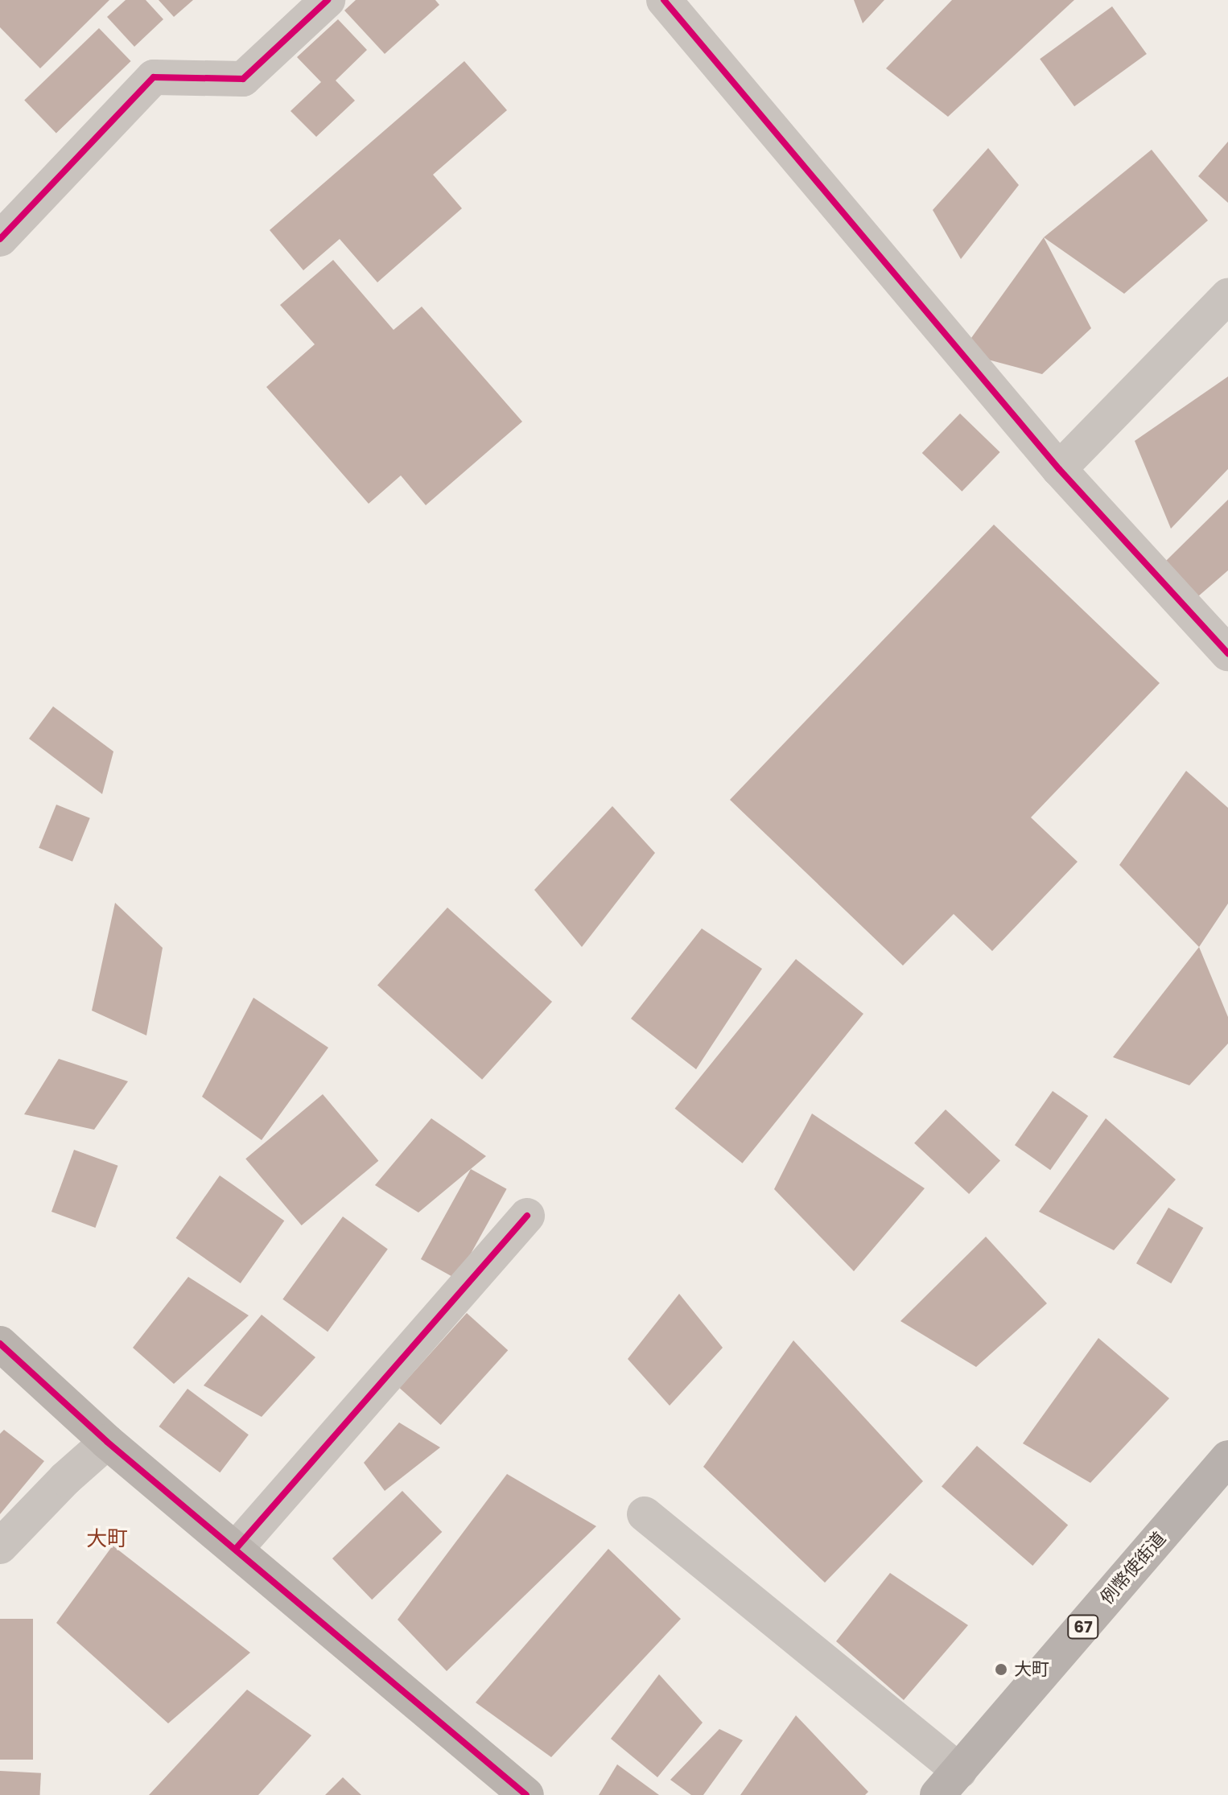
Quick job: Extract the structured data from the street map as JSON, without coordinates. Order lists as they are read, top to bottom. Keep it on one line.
{"streets":{"main road":["例幣使街道","67"]},"districts":["大町"],"places":["大町"]}
